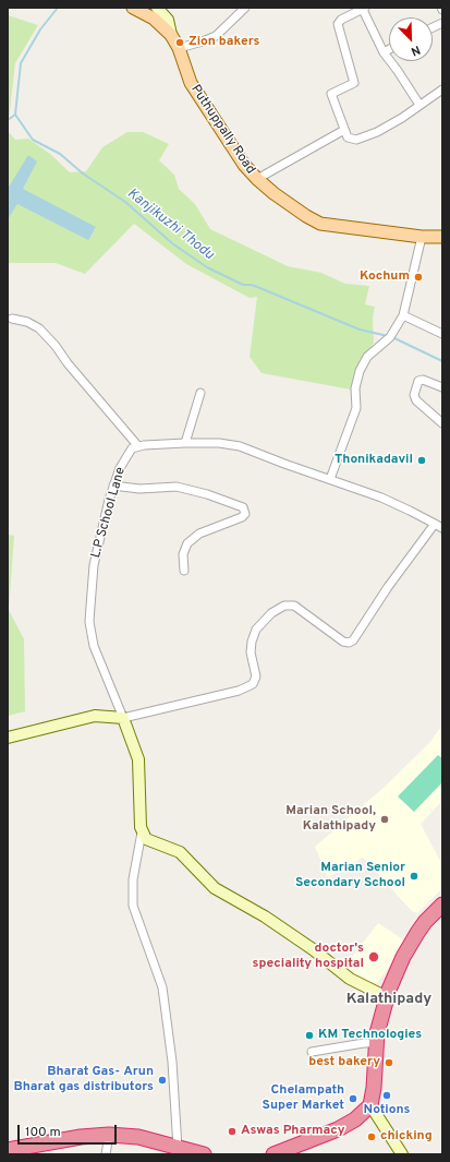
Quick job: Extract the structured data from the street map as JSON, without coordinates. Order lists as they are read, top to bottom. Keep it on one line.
{"streets":{"main road":["Puthuppally Road"],"street":["L.P School Lane"]},"districts":["Kalathipady"],"water":["Kanjikuzhi Thodu"],"places":["Zion bakers","Kochum","Thonikadavil","Marian School, Kalathipady","Marian Senior Secondary School","doctor's speciality hospital","KM Technologies","best bakery","Bharat Gas- Arun Bharat gas distributors","Notions","Chelampath Super Market","Aswas Pharmacy","chicking"],"scale_bar":"100 m","north":"bottom right"}
